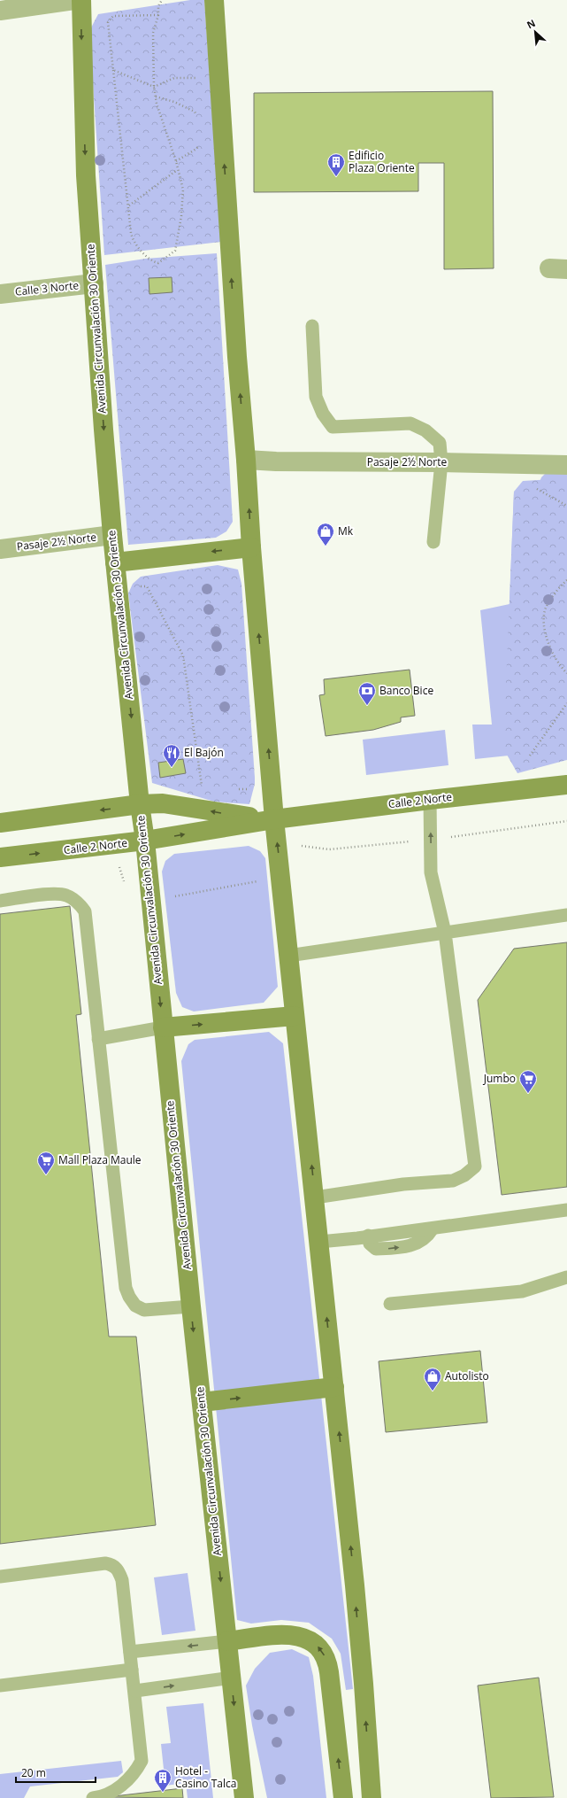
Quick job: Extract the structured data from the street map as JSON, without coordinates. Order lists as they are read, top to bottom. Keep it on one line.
{"streets":{"main road":["Avenida Circunvalación 30 Oriente","Calle 2 Norte"],"street":["Calle 3 Norte","Pasaje 2½ Norte"]},"crossings":[["Calle 3 Norte","Avenida Circunvalación 30 Oriente"],["Avenida Circunvalación 30 Oriente","Pasaje 2½ Norte"],["Avenida Circunvalación 30 Oriente","Calle 2 Norte"]],"places":{"building":["Edificio Plaza Oriente","Hotel - Casino Talca"],"shop":["Mk","Autolisto"],"bank":["Banco Bice"],"restaurant":["El Bajón"],"supermarket":["Jumbo","Mall Plaza Maule"]},"scale_bar":"20 m","north":"top left"}
